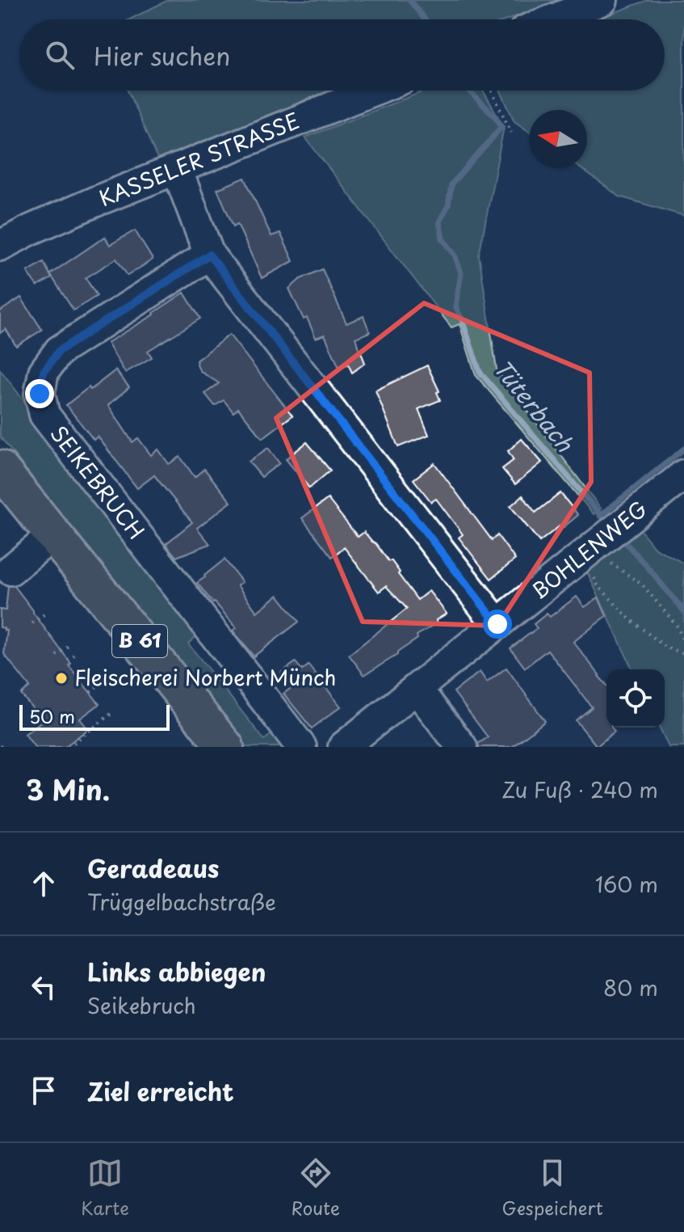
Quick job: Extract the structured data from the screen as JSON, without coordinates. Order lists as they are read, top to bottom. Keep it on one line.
{"streets":{"main road":["B 61"],"street":["KASSELER STRASSE","SEIKEBRUCH","BOHLENWEG"]},"water":["Tüterbach"],"places":["Fleischerei Norbert Münch"],"scale_bar":"50 m","north":"left","page":{"search":"Hier suchen","scale":"50 m","heading":["3 Min.","Zu Fuß · 240 m"],"list":[["Geradeaus","Trüggelbachstraße","160 m"],["Links abbiegen","Seikebruch","80 m"],"Ziel erreicht"],"nav":["Karte","Route","Gespeichert"]}}
